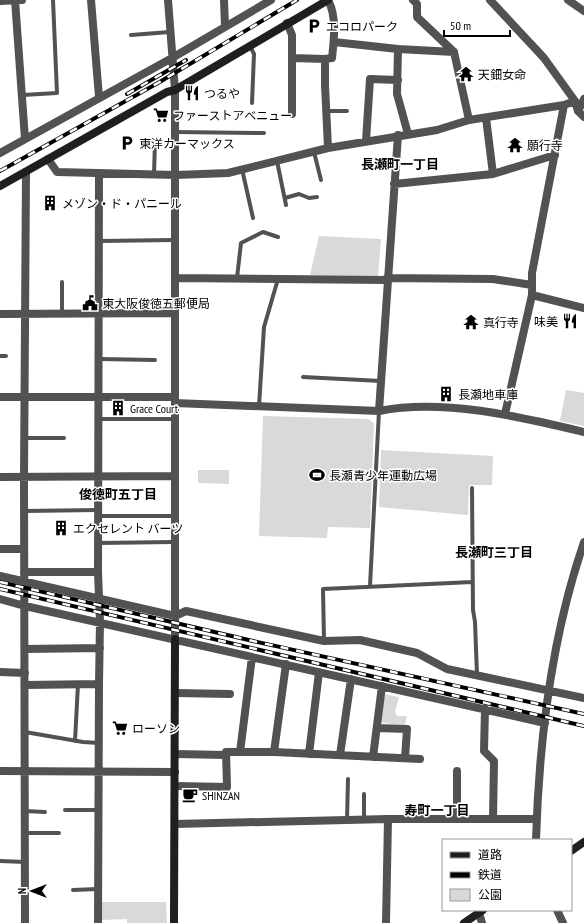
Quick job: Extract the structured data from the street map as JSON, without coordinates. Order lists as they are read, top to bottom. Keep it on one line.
{"districts":["長瀬町一丁目","俊徳町五丁目","長瀬町三丁目","寿町一丁目"],"places":{"parking":["エコロパーク","東洋カーマックス"],"temple":["天鈿女命","願行寺","真行寺"],"restaurant":["つるや","味美"],"supermarket":["ファーストアベニュー","ローソン"],"building":["メゾン・ド・パニール","長瀬地車庫","Grace Court","エクセレント バーツ"],"public building":["東大阪俊徳五郵便局"],"sports":["長瀬青少年運動広場"],"cafe":["SHINZAN"]},"legend":["道路","鉄道","公園"],"scale_bar":"50 m","north":"left"}
